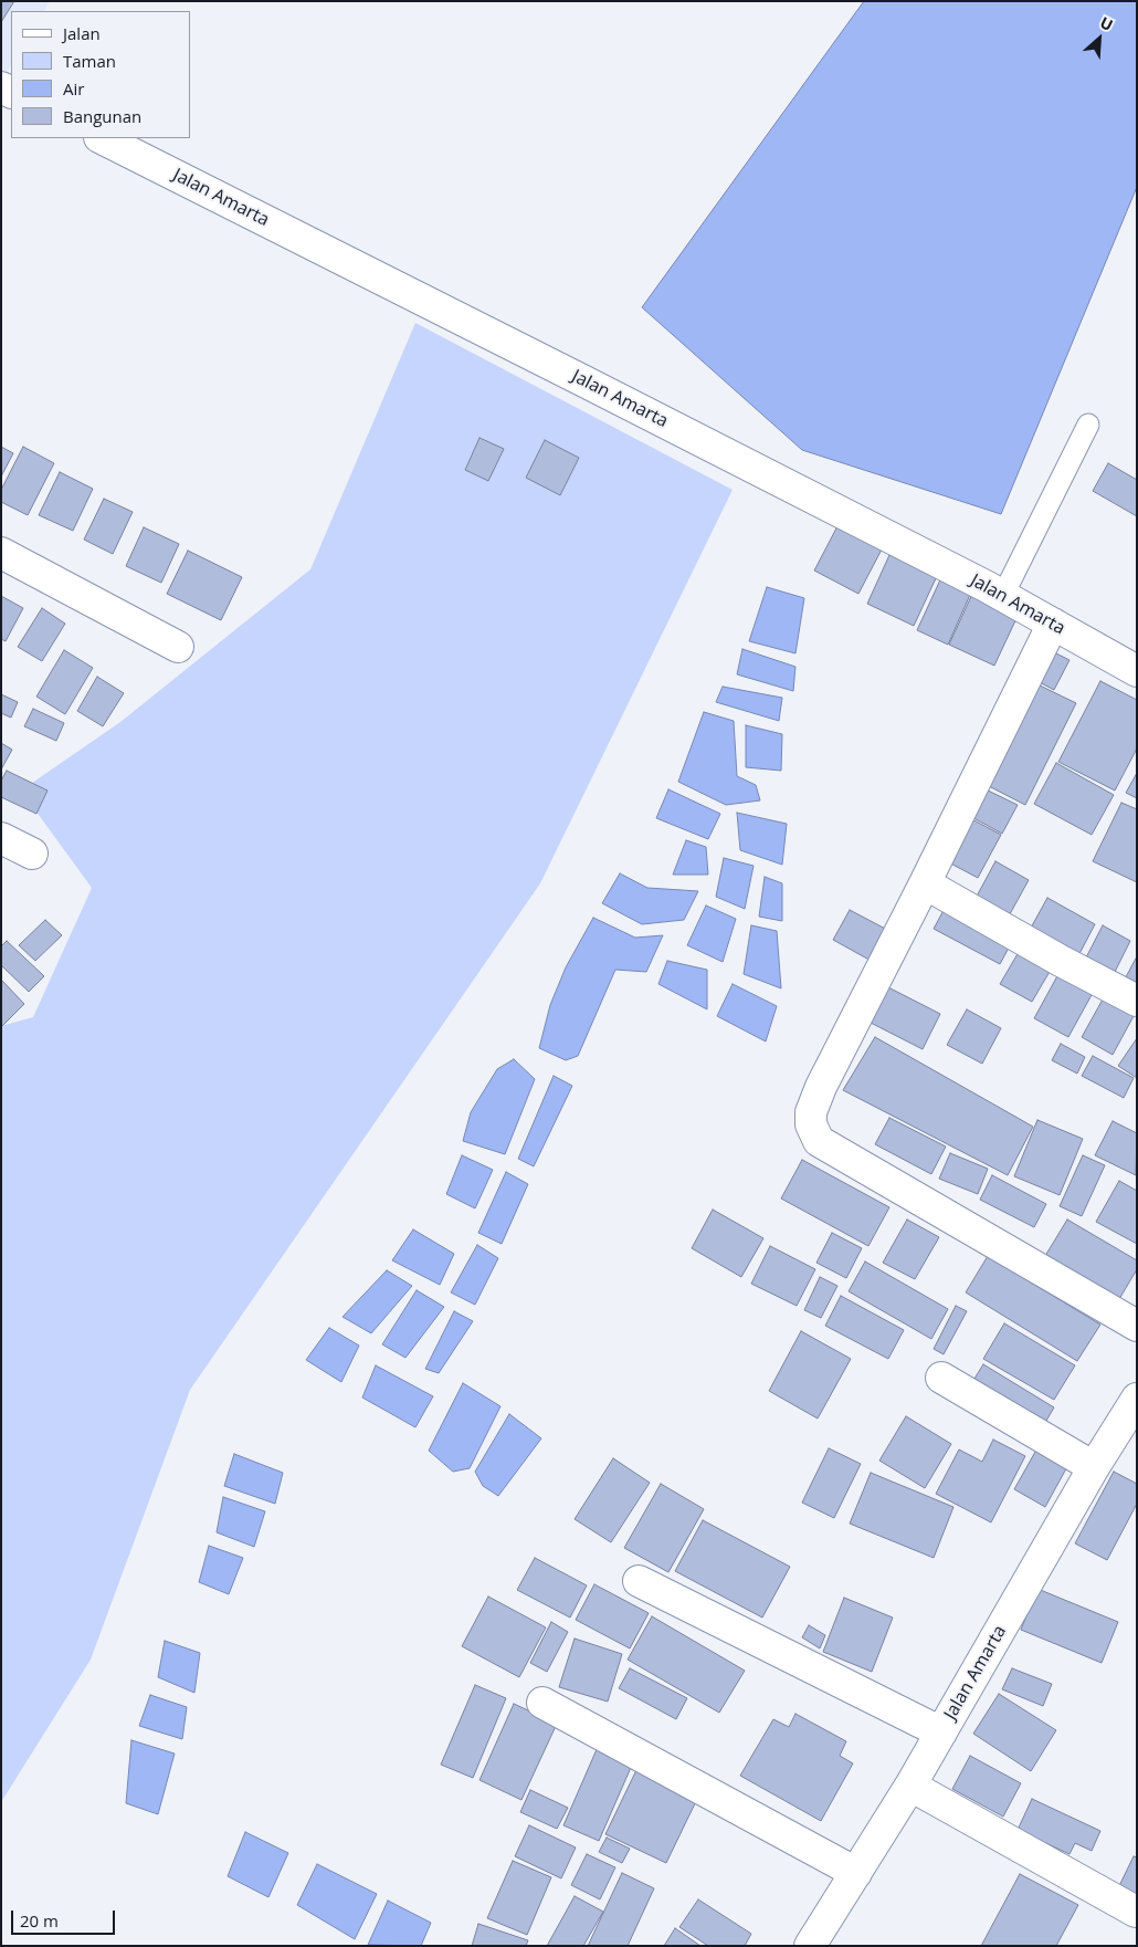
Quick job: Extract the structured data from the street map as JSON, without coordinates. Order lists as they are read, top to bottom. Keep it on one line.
{"streets":{"street":["Jalan Amarta"]},"legend":["Jalan","Taman","Air","Bangunan"],"scale_bar":"20 m","north":"top right"}
